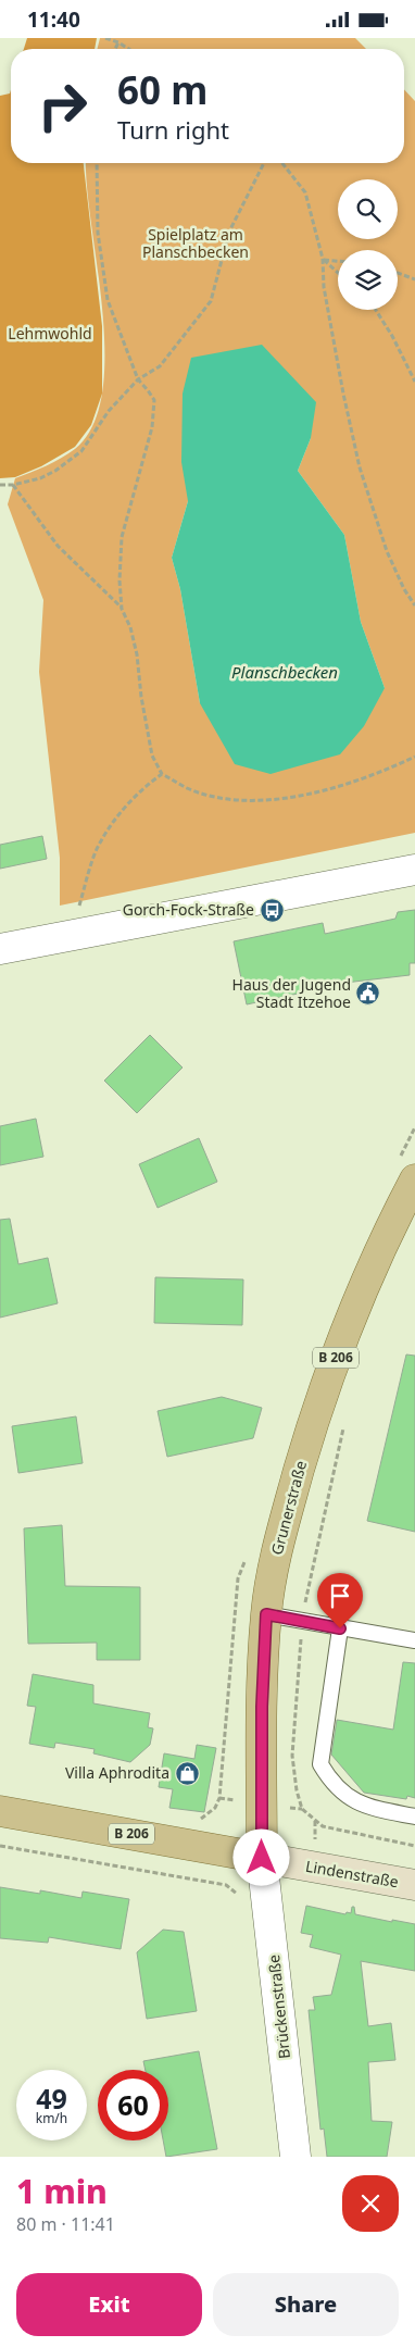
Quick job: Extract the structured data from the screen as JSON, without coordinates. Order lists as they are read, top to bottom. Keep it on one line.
{"streets":{"main road":["B 206","Grunerstraße","Lindenstraße"],"street":["Brückenstraße"]},"crossings":[["Grunerstraße","Lindenstraße"],["Grunerstraße","Brückenstraße"],["Lindenstraße","Brückenstraße"]],"water":["Planschbecken"],"parks":["Spielplatz am Planschbecken","Lehmwohld"],"places":{"bus stop":["Gorch-Fock-Straße"],"public building":["Haus der Jugend Stadt Itzehoe"],"shop":["Villa Aphrodita"]},"page":{"status":"11:40","turn":["60 m","Turn right"],"speed":"49 km/h","limit":"60","heading":["1 min","80 m · 11:41"],"buttons":["Exit","Share"]}}
